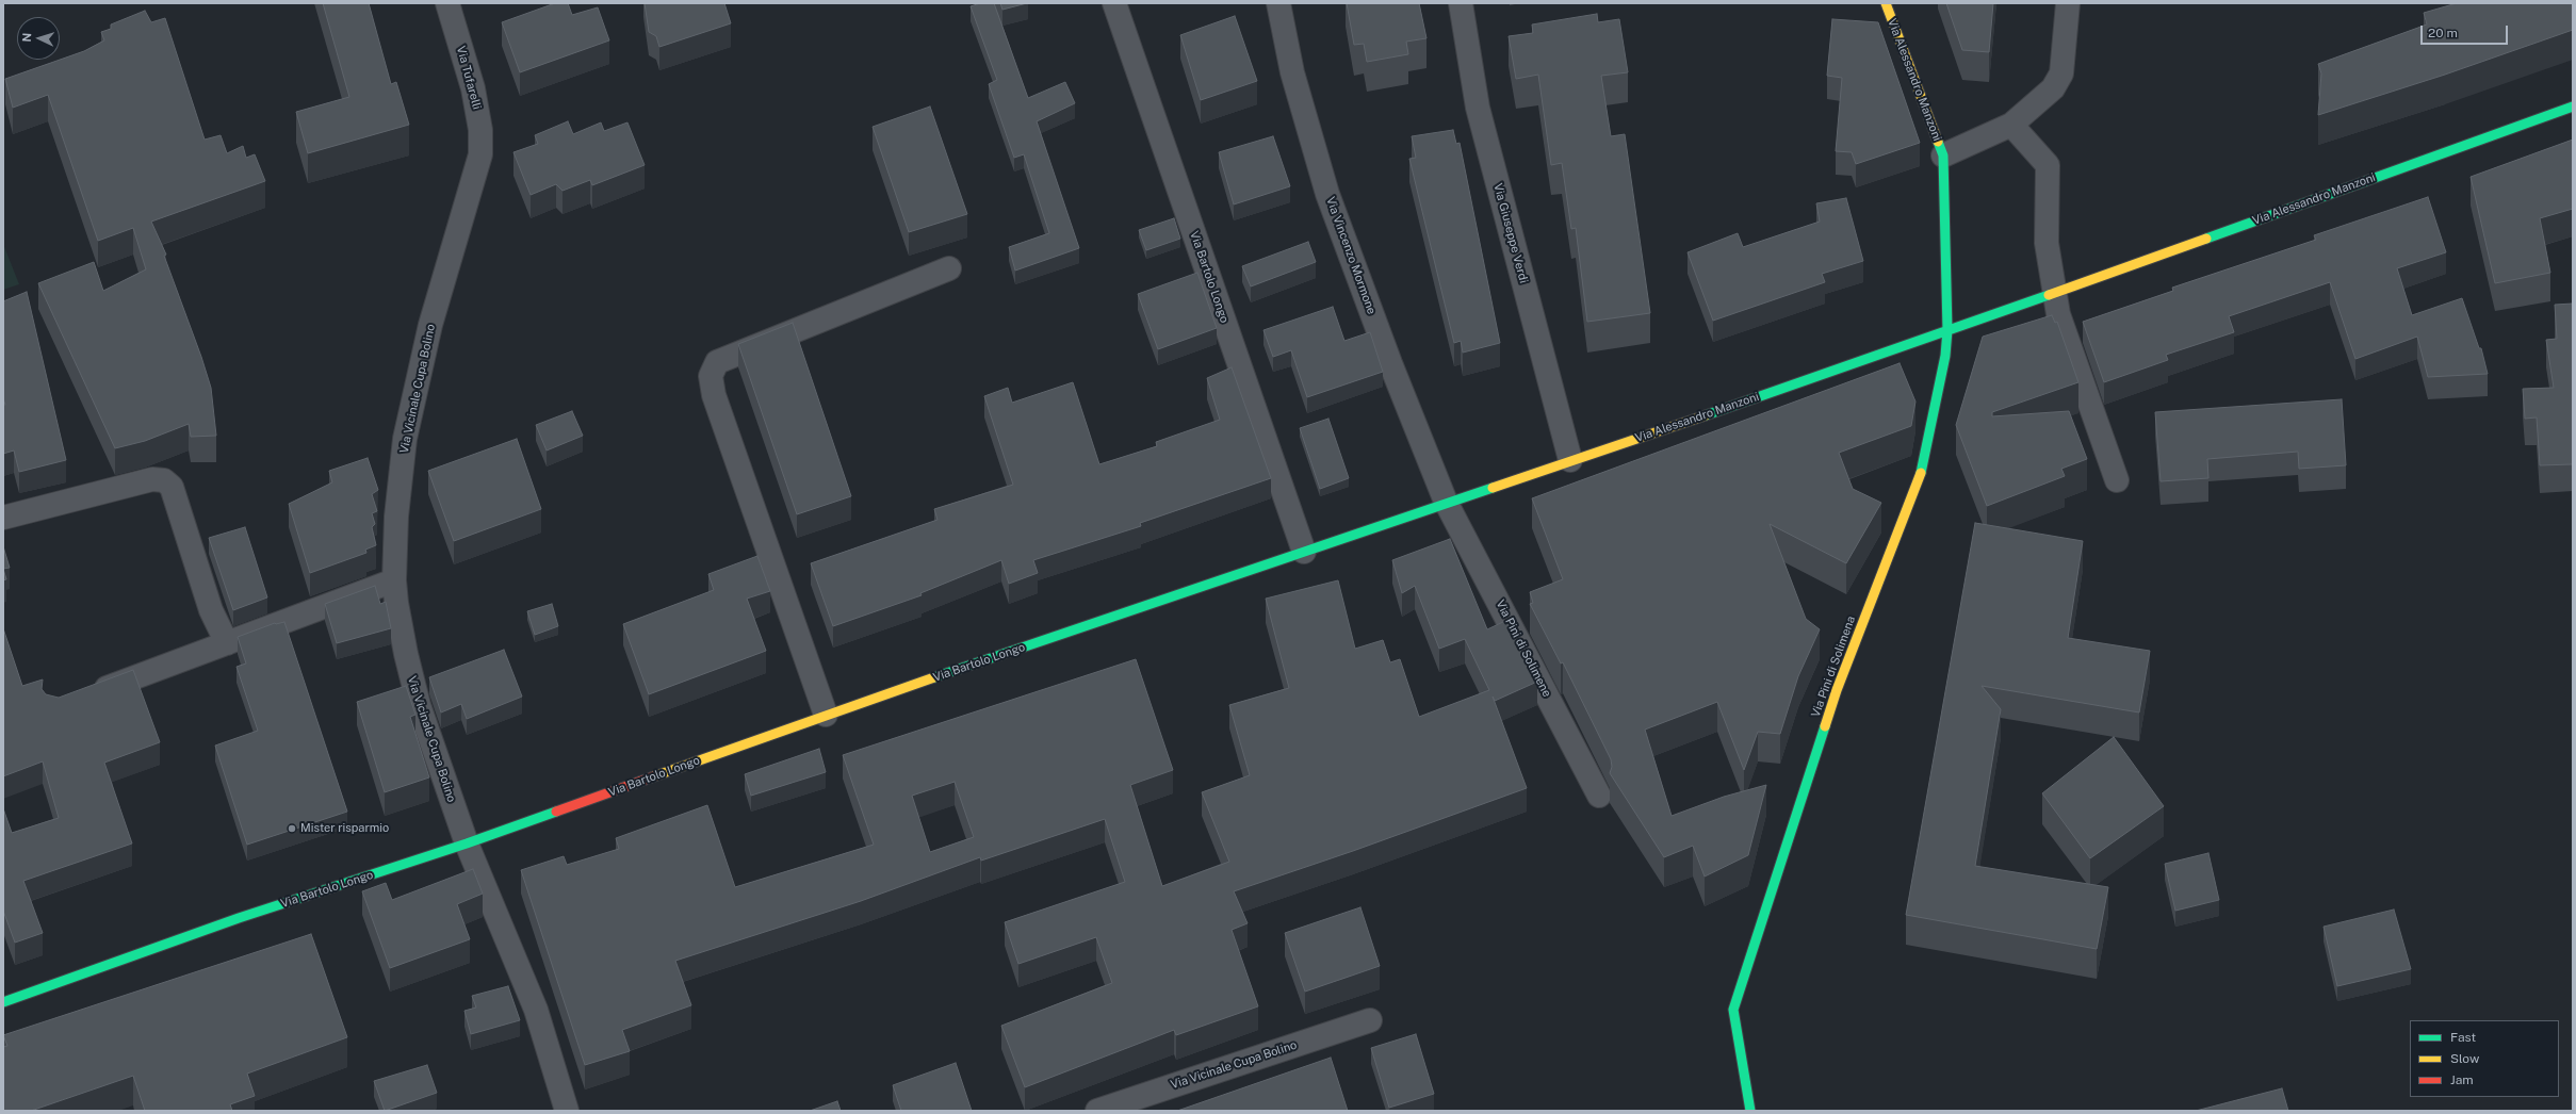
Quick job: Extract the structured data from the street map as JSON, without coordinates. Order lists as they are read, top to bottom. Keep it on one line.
{"streets":{"street":["Via Tufarelli","Via Alessandro Manzoni","Via Giuseppe Verdi","Via Vincenzo Mormone","Via Bartolo Longo","Via Vicinale Cupa Bolino","Via Pini di Solimene","Via Pini di Solimena"]},"crossings":[["Via Tufarelli","Via Vicinale Cupa Bolino"],["Via Alessandro Manzoni","Via Giuseppe Verdi"],["Via Alessandro Manzoni","Via Vincenzo Mormone"],["Via Alessandro Manzoni","Via Bartolo Longo"],["Via Alessandro Manzoni","Via Pini di Solimene"],["Via Alessandro Manzoni","Via Pini di Solimena"],["Via Vincenzo Mormone","Via Bartolo Longo"],["Via Vincenzo Mormone","Via Pini di Solimene"],["Via Bartolo Longo","Via Vicinale Cupa Bolino"],["Via Bartolo Longo","Via Pini di Solimene"]],"places":["Mister risparmio"],"legend":["Fast","Slow","Jam"],"scale_bar":"20 m","north":"left"}
